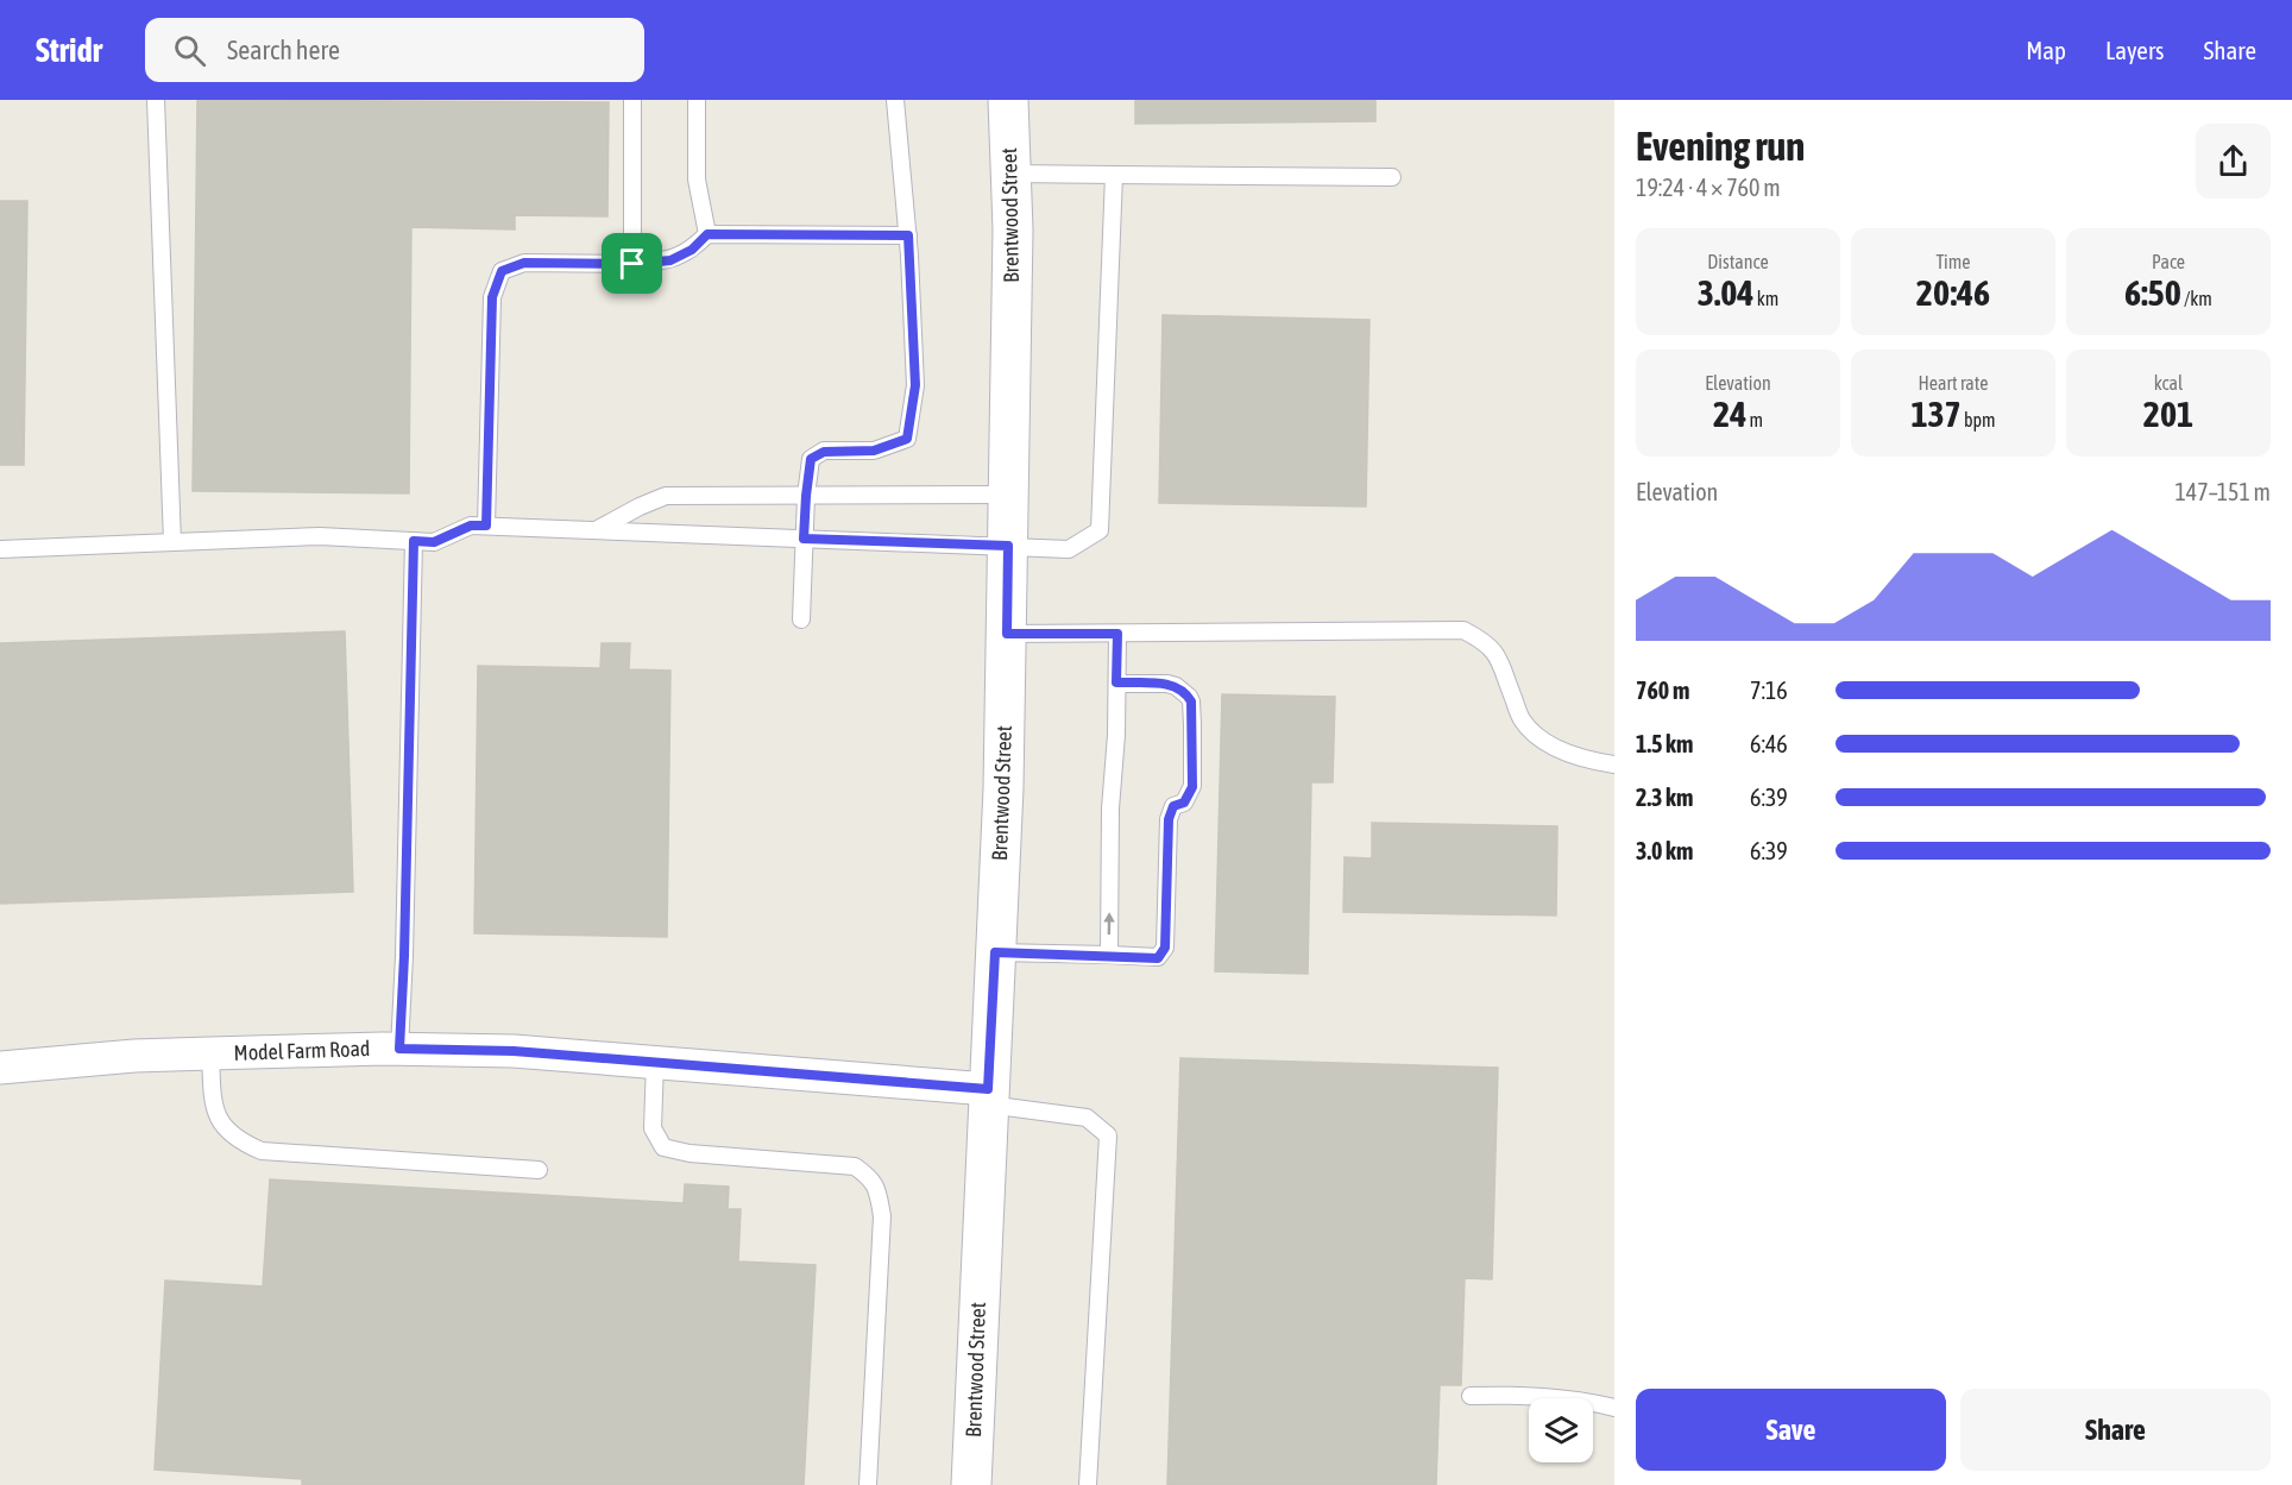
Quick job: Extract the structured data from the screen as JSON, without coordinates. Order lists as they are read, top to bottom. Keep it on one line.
{"streets":{"main road":["Brentwood Street"],"street":["Model Farm Road"]},"crossings":[["Brentwood Street","Model Farm Road"]],"page":{"header":"Stridr","search":"Search here","nav":["Map","Layers","Share"],"heading":["Evening run","19:24 · 4 × 760 m"],"stats":[["Distance","3.04 km"],["Time","20:46"],["Pace","6:50 /km"],["Elevation","24 m"],["Heart rate","137 bpm"],["kcal","201"]],"chart":["Elevation","147–151 m"],"list":[{"name":"760 m","note":"7:16"},{"name":"1.5 km","note":"6:46"},{"name":"2.3 km","note":"6:39"},{"name":"3.0 km","note":"6:39"}],"buttons":["Save","Share"]}}
